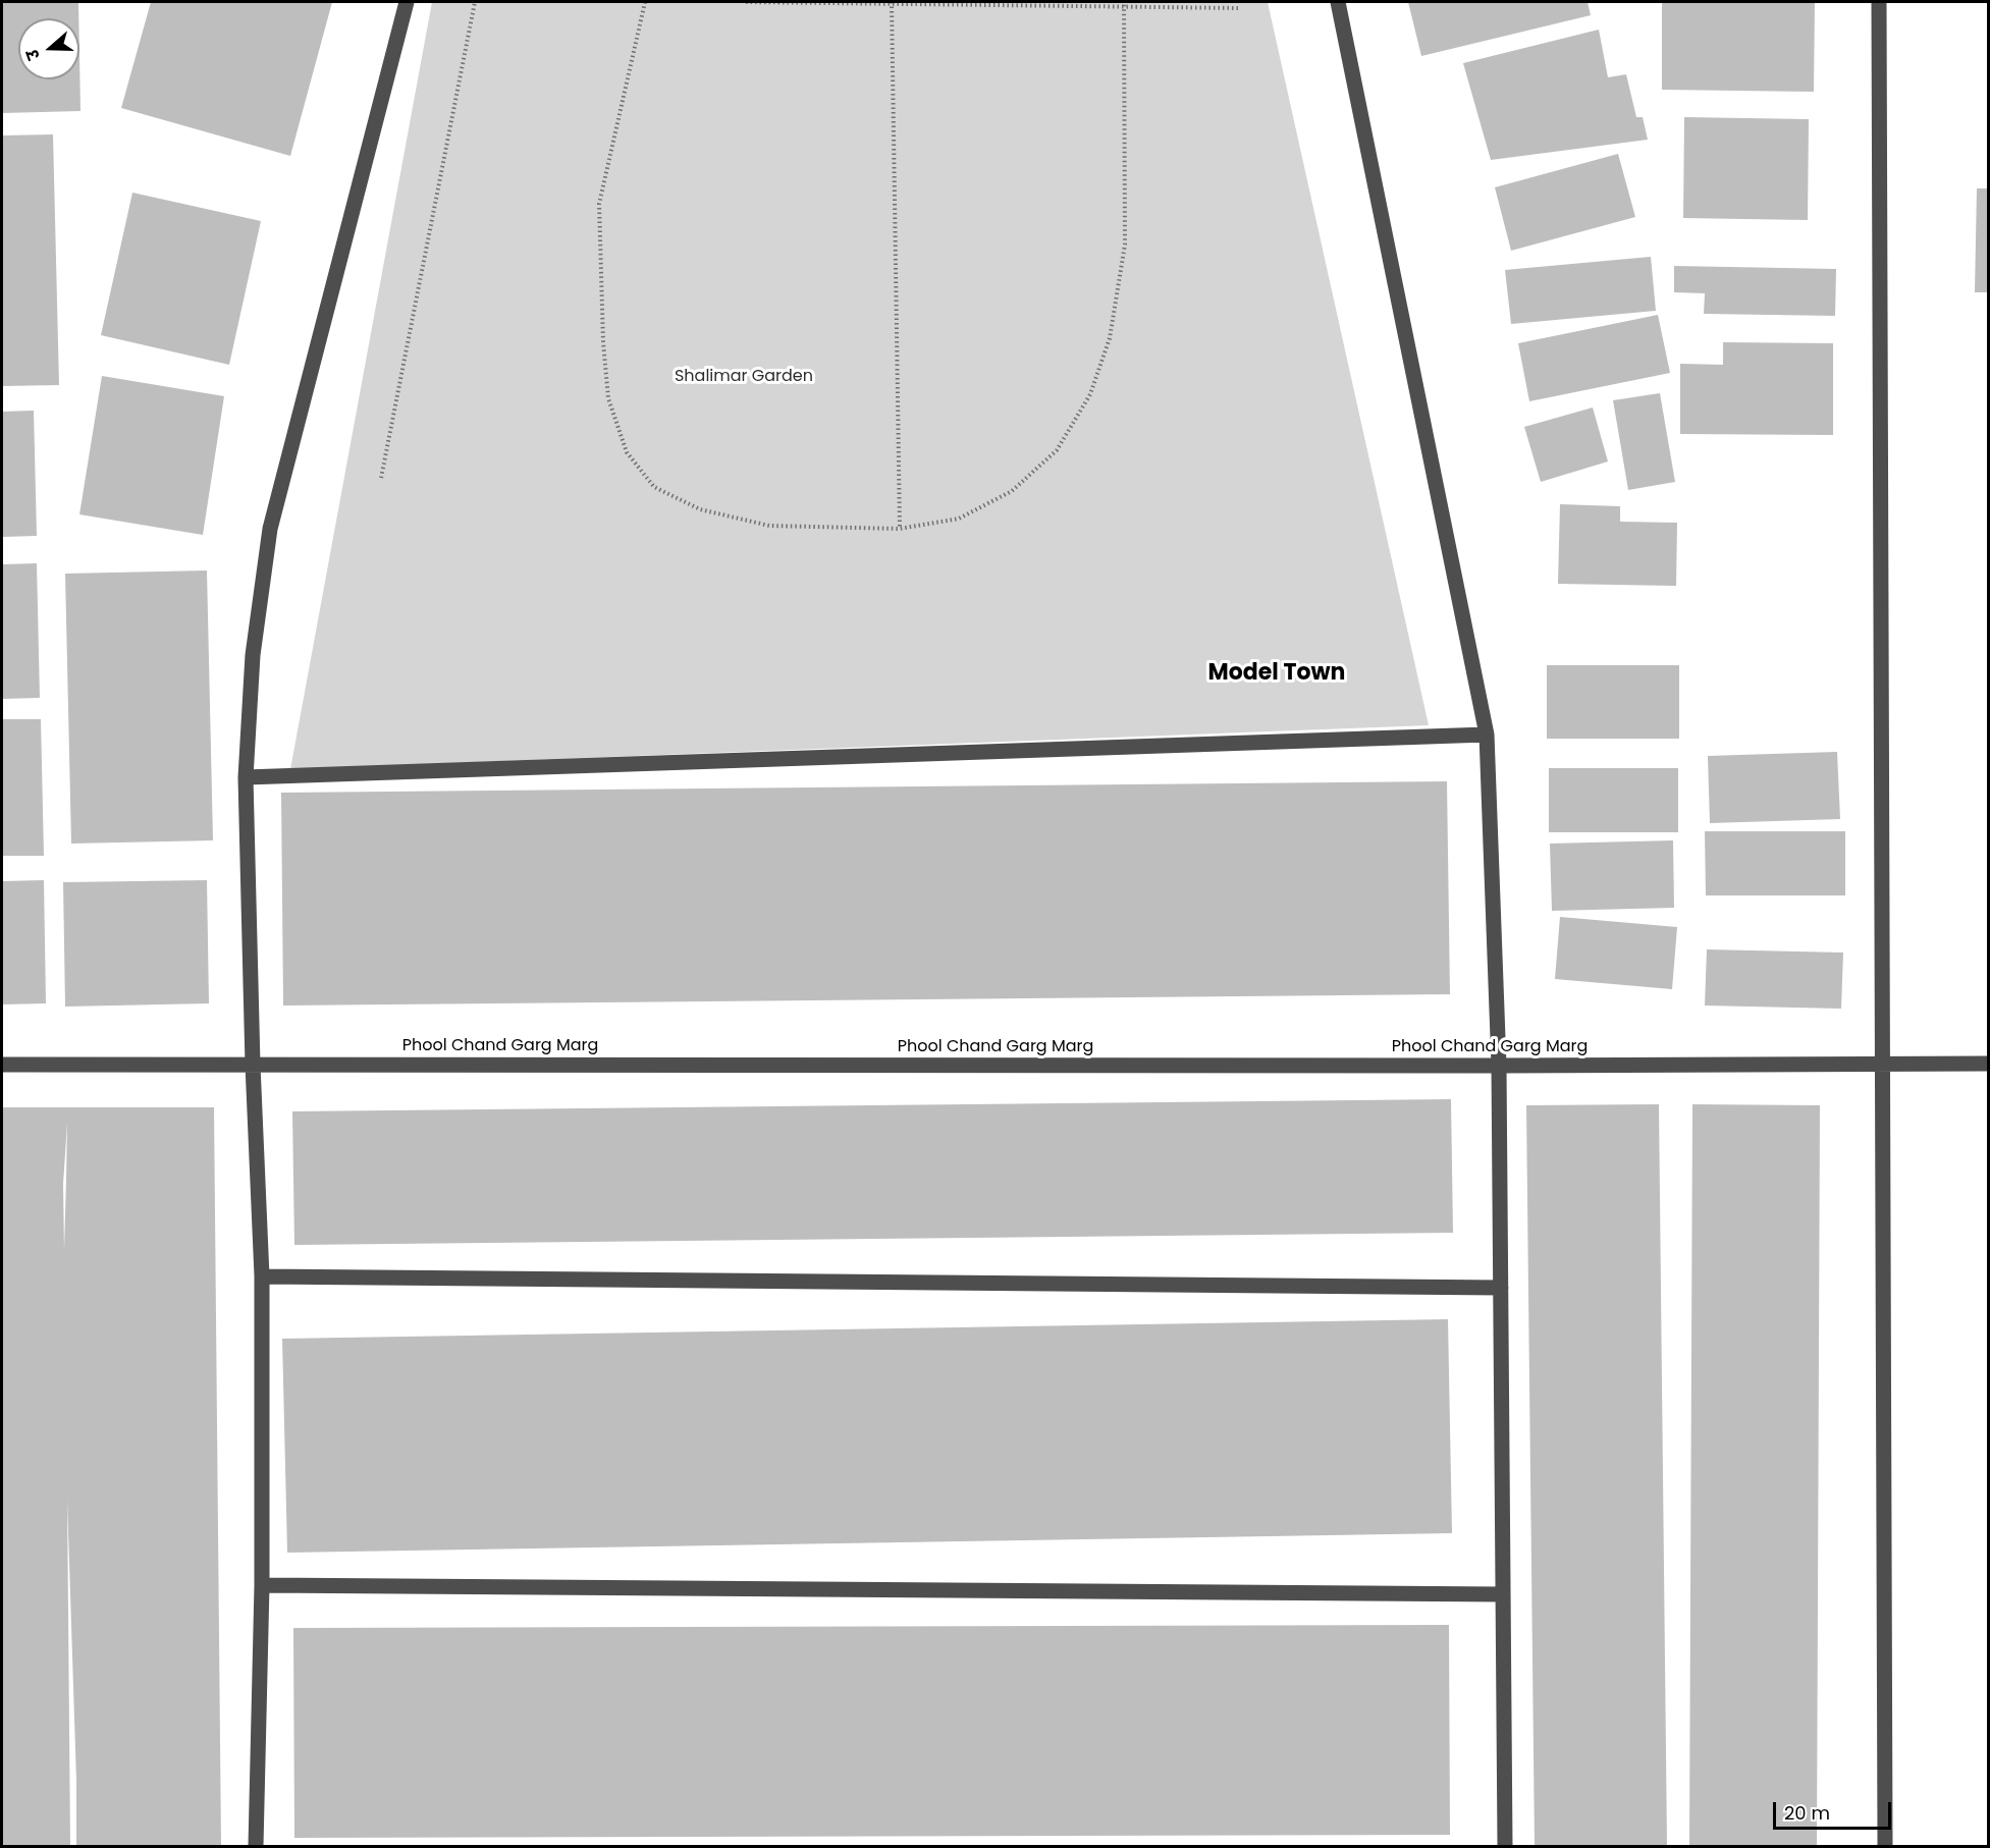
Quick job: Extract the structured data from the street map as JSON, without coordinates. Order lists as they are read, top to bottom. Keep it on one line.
{"streets":{"street":["Phool Chand Garg Marg"]},"districts":["Model Town"],"parks":["Shalimar Garden"],"scale_bar":"20 m","north":"left"}
